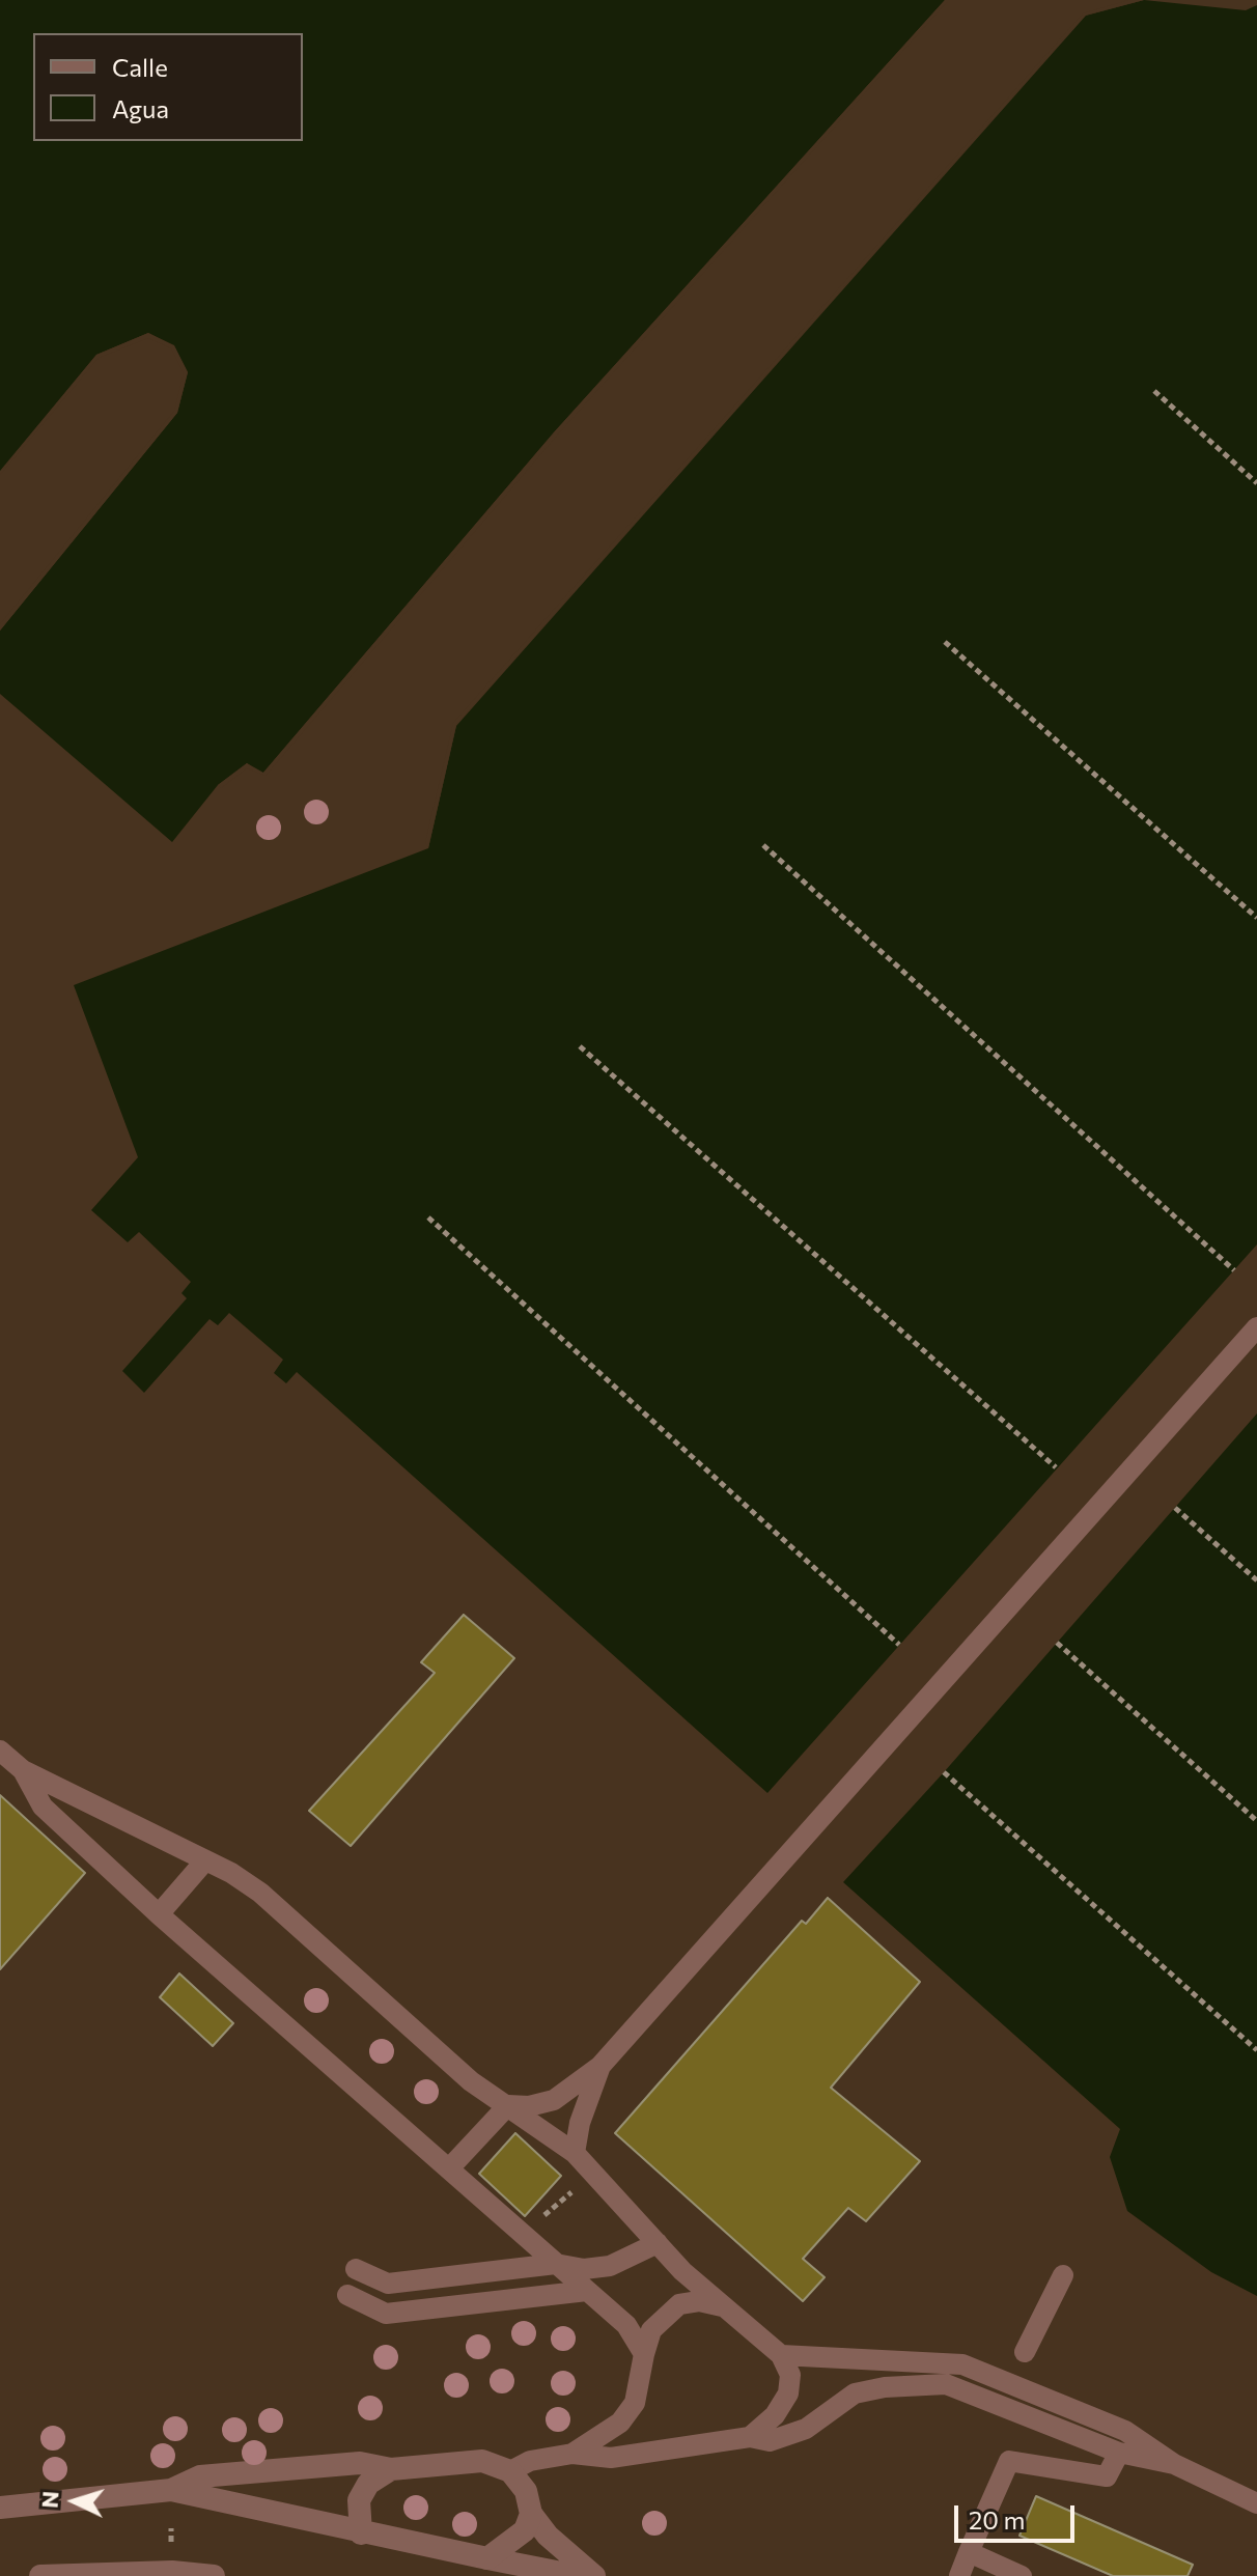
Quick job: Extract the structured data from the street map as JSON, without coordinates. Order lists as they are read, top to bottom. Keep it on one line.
{"legend":["Calle","Agua"],"scale_bar":"20 m","north":"left"}
